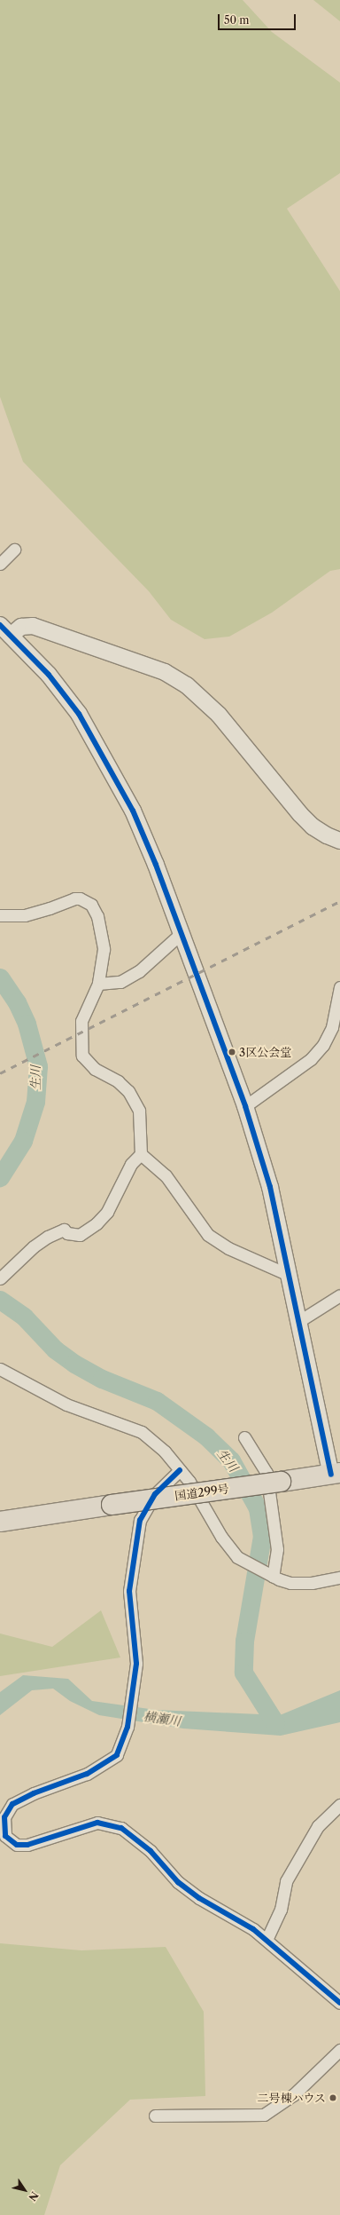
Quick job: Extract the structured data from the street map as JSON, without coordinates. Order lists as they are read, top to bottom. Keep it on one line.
{"streets":{"highway":["国道299号"]},"water":["生川","横瀬川"],"places":["3区公会堂","二号棟ハウス"],"scale_bar":"50 m","north":"bottom right"}
